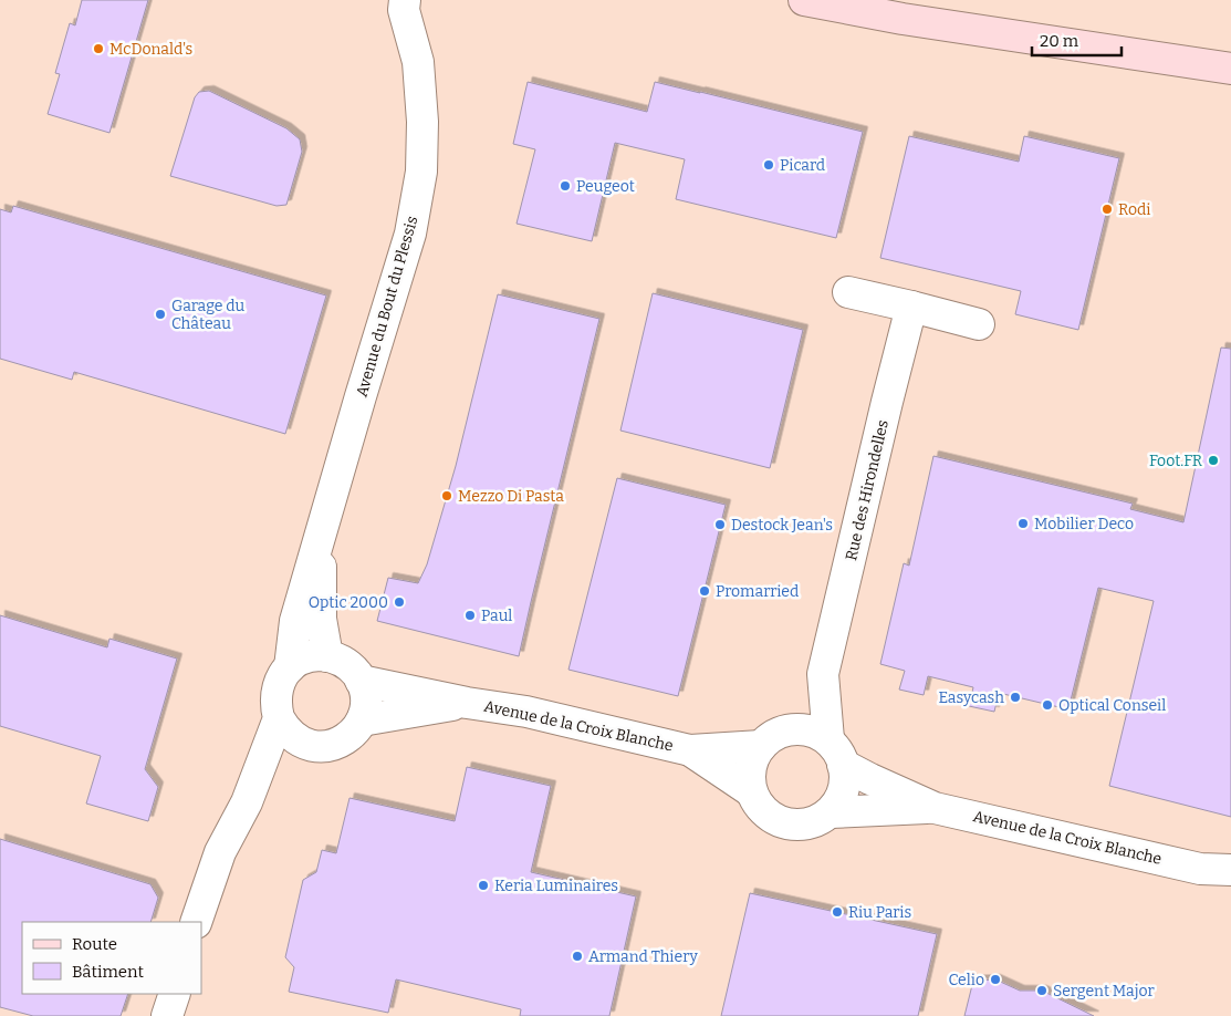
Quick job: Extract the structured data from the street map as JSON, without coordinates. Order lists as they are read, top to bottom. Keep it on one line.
{"streets":{"street":["Avenue du Bout du Plessis","Rue des Hirondelles","Avenue de la Croix Blanche"]},"crossings":[["Avenue du Bout du Plessis","Avenue de la Croix Blanche"],["Rue des Hirondelles","Avenue de la Croix Blanche"]],"places":["McDonald's","Picard","Peugeot","Rodi","Garage du Château","Foot.FR","Mezzo Di Pasta","Mobilier Deco","Destock Jean's","Promarried","Optic 2000","Paul","Easycash","Optical Conseil","Keria Luminaires","Riu Paris","Armand Thiery","Celio","Sergent Major"],"legend":["Route","Bâtiment"],"scale_bar":"20 m"}
